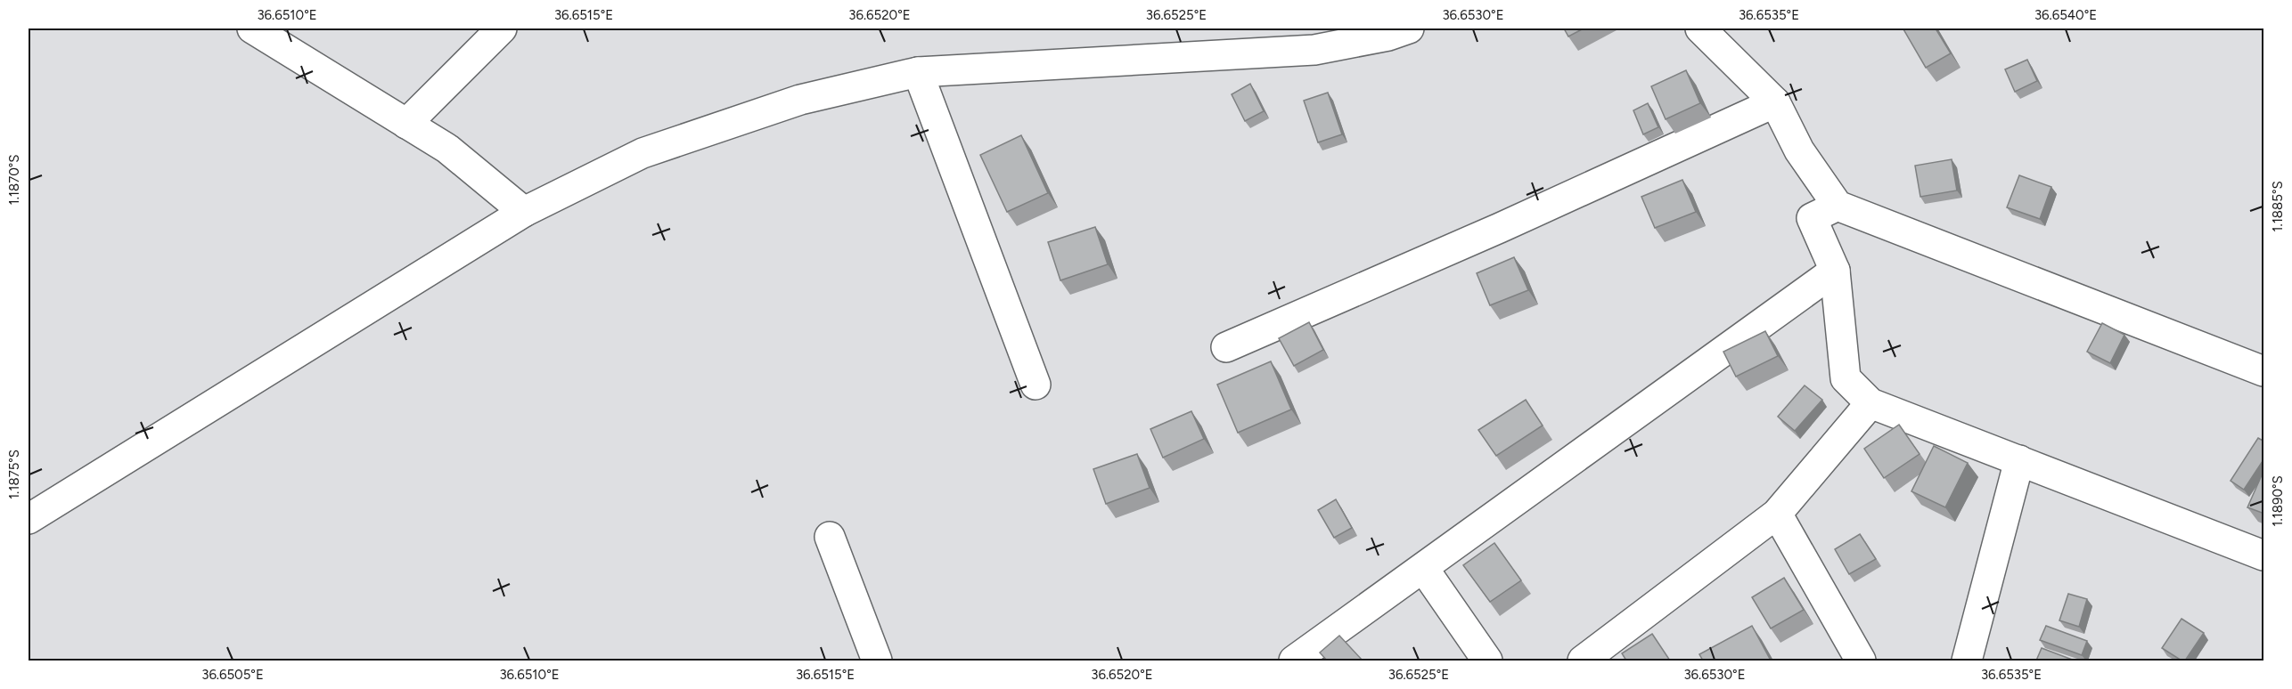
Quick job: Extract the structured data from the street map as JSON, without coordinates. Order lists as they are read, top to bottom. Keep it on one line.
{"coordinates":["36.6510°E","36.6515°E","36.6520°E","36.6525°E","36.6530°E","36.6535°E","36.6540°E","1.1870°S","1.1885°S","1.1875°S","1.1890°S","36.6505°E"]}
